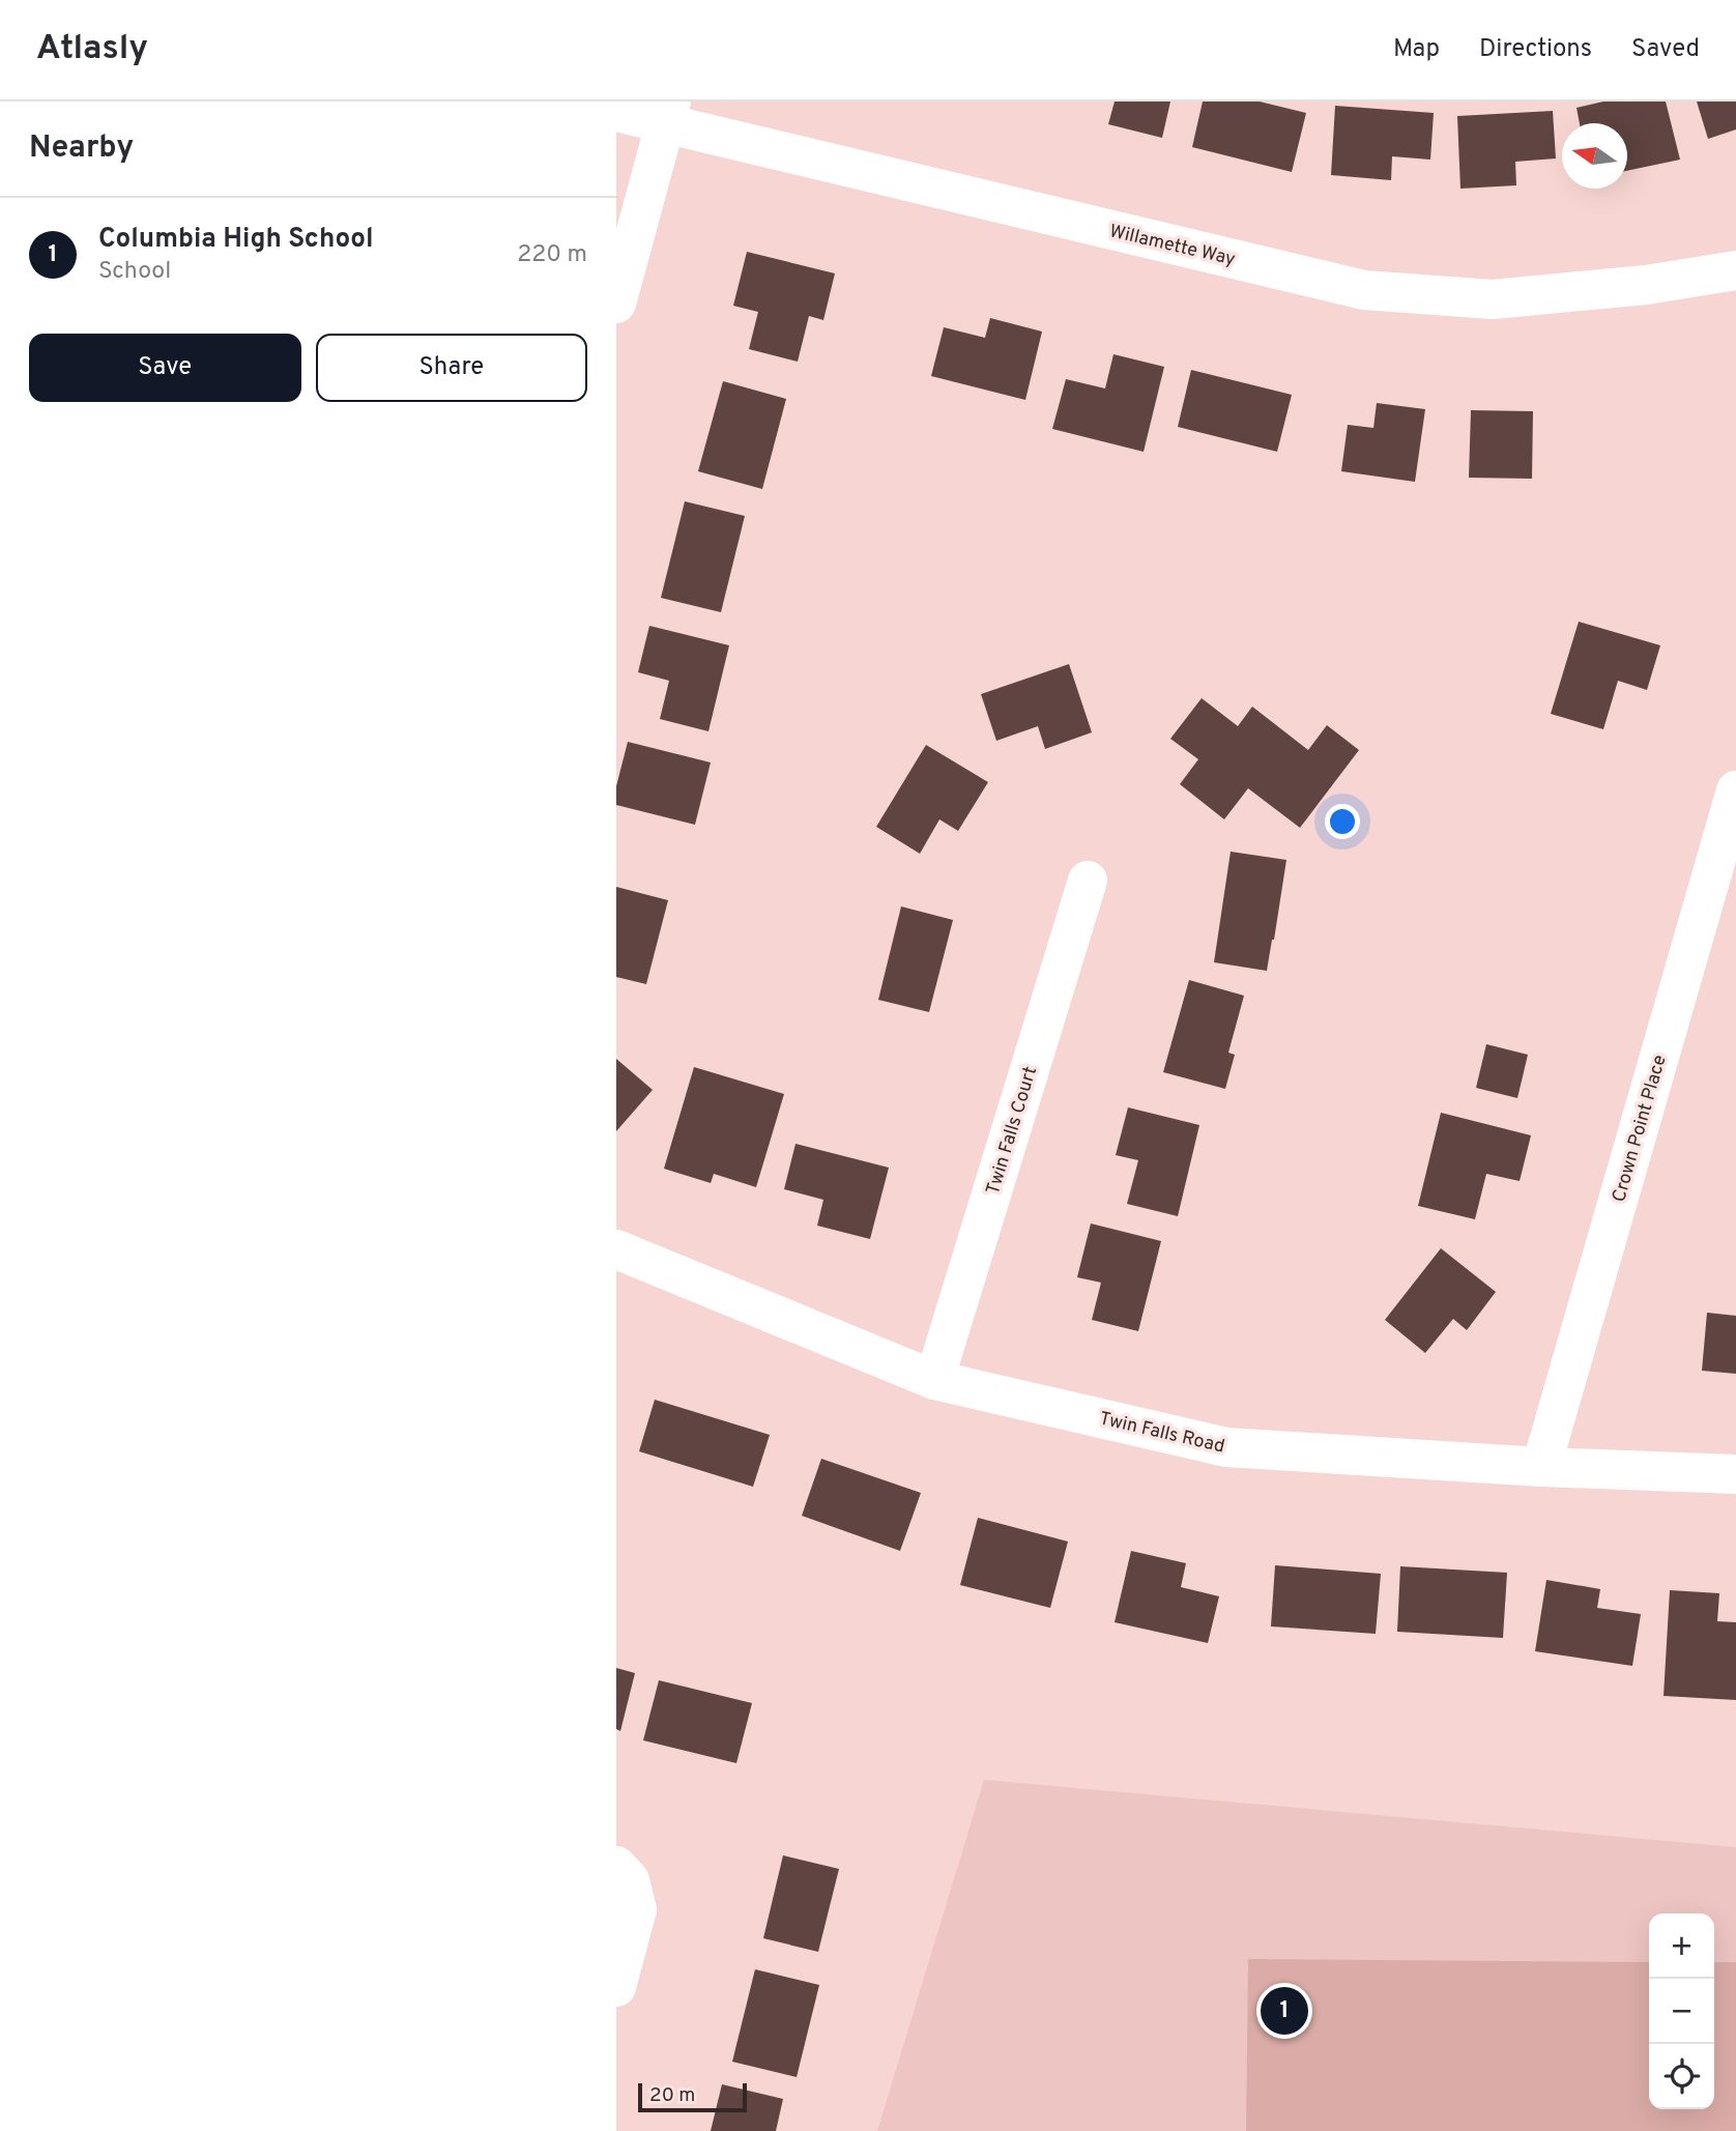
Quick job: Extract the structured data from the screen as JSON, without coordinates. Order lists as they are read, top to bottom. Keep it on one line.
{"streets":{"street":["Willamette Way","Crown Point Place","Twin Falls Court","Twin Falls Road"]},"crossings":[["Crown Point Place","Twin Falls Road"],["Twin Falls Court","Twin Falls Road"]],"scale_bar":"20 m","north":"left","page":{"header":"Atlasly","nav":["Map","Directions","Saved"],"heading":"Nearby","list":[{"mark":"1","name":"Columbia High School","note":"School","value":"220 m"}],"buttons":["Save","Share"],"map_buttons":["+","−"],"pins":"1","scale":"20 m"}}
